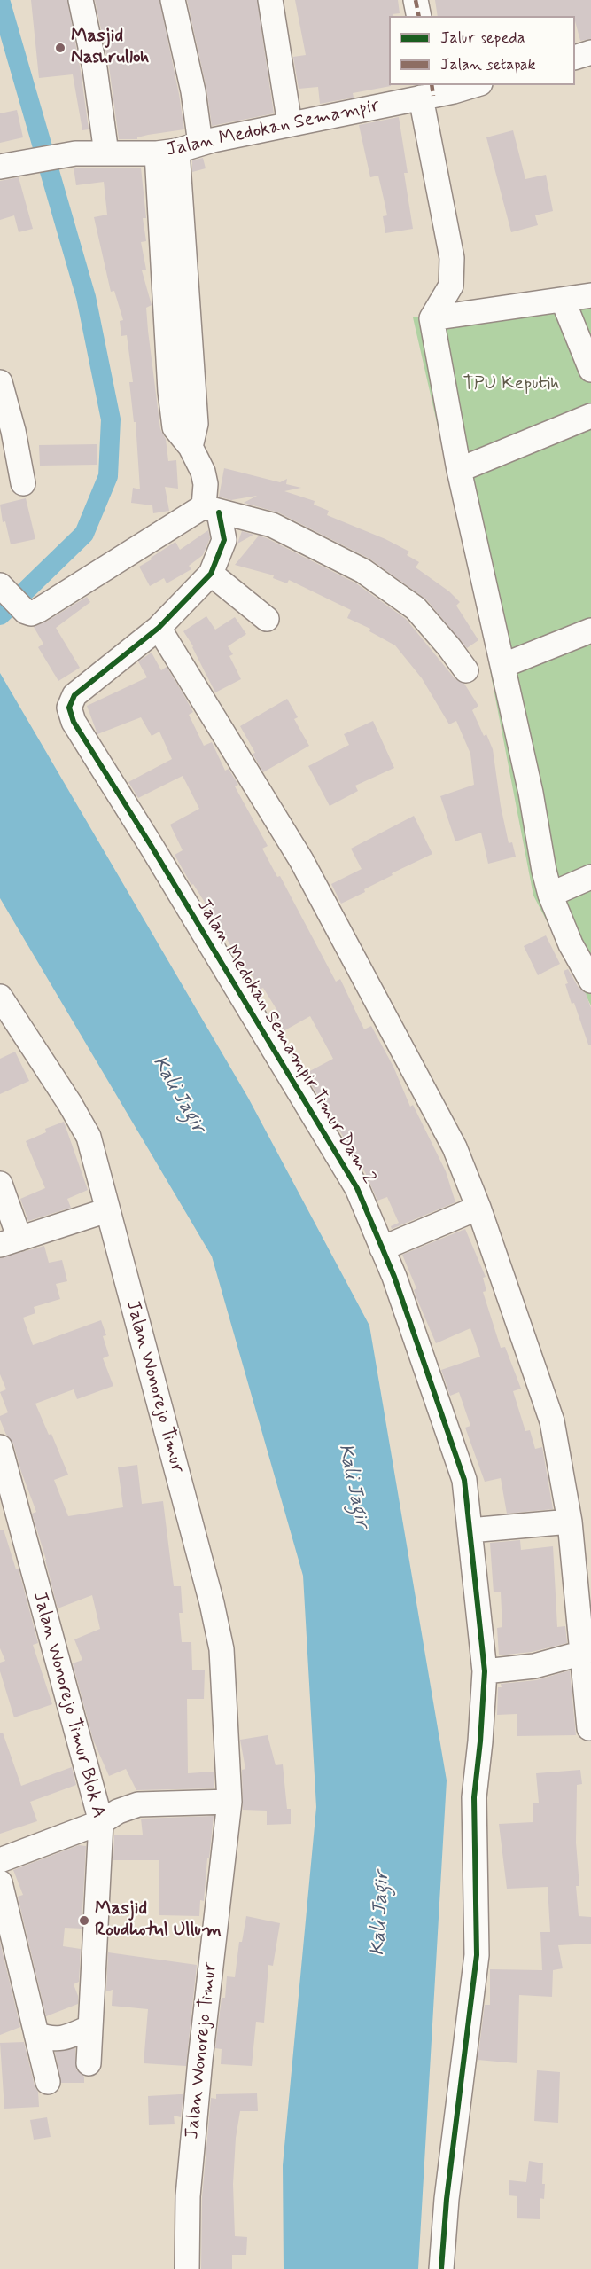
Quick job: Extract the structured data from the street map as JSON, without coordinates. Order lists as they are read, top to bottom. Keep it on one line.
{"streets":{"street":["Jalan Medokan Semampir","Jalan Medokan Semampir Timur Dam 2","Jalan Wonorejo Timur","Jalan Wonorejo Timur Blok A"]},"crossings":[["Jalan Medokan Semampir","Jalan Medokan Semampir Timur Dam 2"]],"water":["Kali Jagir"],"parks":["TPU Keputih"],"places":["Masjid Nashrulloh","Masjid Roudhotul Ullum"],"legend":["Jalur sepeda","Jalan setapak"]}
